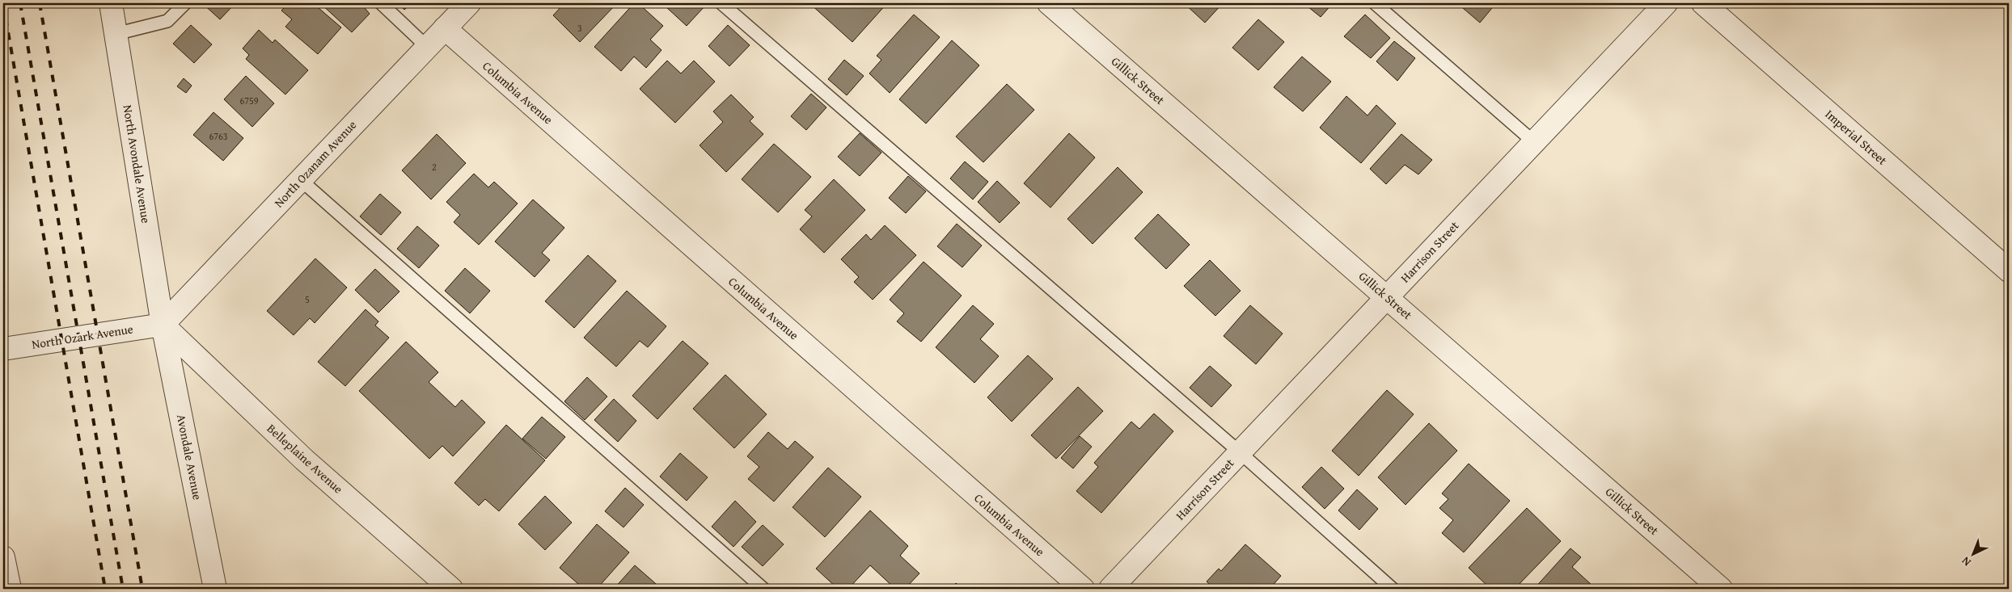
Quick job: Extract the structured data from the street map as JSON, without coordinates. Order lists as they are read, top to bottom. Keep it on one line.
{"streets":{"street":["Gillick Street","Columbia Avenue","Imperial Street","North Avondale Avenue","North Ozanam Avenue","Harrison Street","North Ozark Avenue","Avondale Avenue","Belleplaine Avenue"]},"crossings":[["Gillick Street","Harrison Street"],["Columbia Avenue","North Ozanam Avenue"],["North Avondale Avenue","North Ozanam Avenue"],["North Avondale Avenue","North Ozark Avenue"],["North Avondale Avenue","Avondale Avenue"],["North Avondale Avenue","Belleplaine Avenue"],["North Ozanam Avenue","North Ozark Avenue"],["North Ozanam Avenue","Avondale Avenue"],["North Ozanam Avenue","Belleplaine Avenue"],["North Ozark Avenue","Avondale Avenue"],["North Ozark Avenue","Belleplaine Avenue"],["Avondale Avenue","Belleplaine Avenue"]],"house_numbers":["3","6759","6763","2","5"],"north":"bottom left"}
